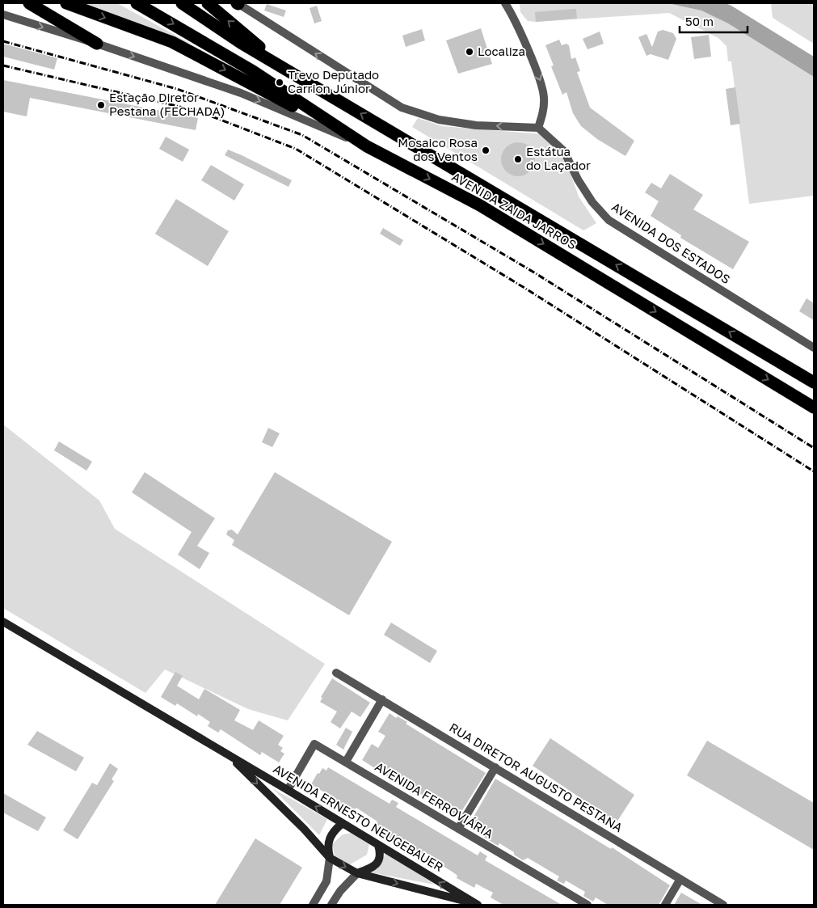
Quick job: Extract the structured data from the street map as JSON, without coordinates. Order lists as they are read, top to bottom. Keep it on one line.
{"streets":{"highway":["AVENIDA ZAIDA JARROS"],"main road":["AVENIDA ERNESTO NEUGEBAUER"],"street":["AVENIDA DOS ESTADOS","RUA DIRETOR AUGUSTO PESTANA","AVENIDA FERROVIÁRIA"]},"crossings":[["AVENIDA FERROVIÁRIA","AVENIDA ERNESTO NEUGEBAUER"]],"places":["Localiza","Trevo Deputado Carrion Júnior","Estação Diretor Pestana (FECHADA)","Mosaico Rosa dos Ventos","Estátua do Laçador"],"scale_bar":"50 m"}
